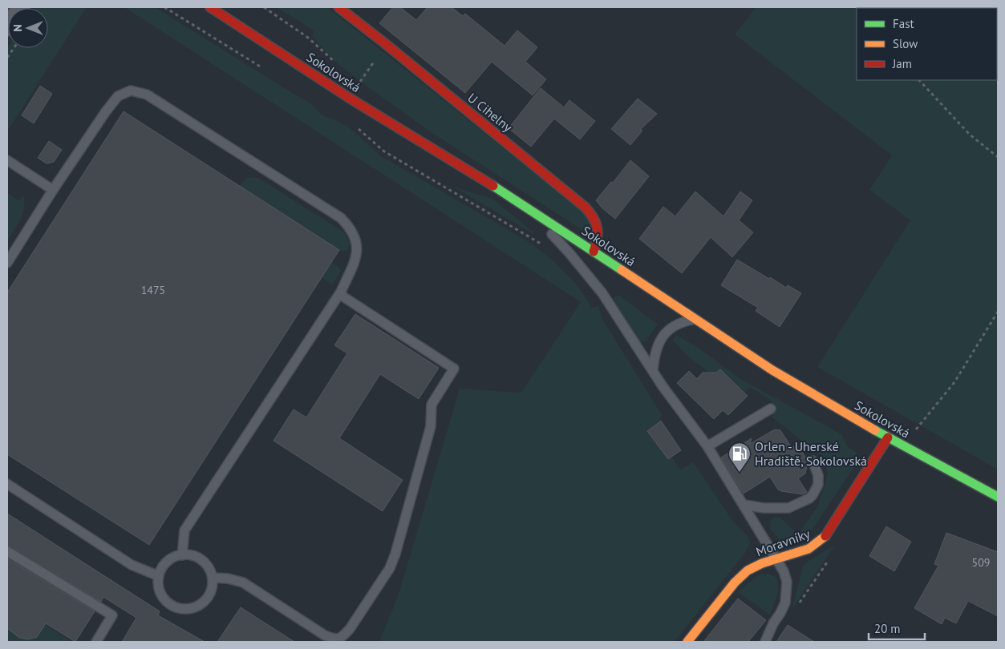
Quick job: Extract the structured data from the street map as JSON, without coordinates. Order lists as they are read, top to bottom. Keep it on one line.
{"streets":{"main road":["Sokolovská","U Cihelny","Moravníky"]},"crossings":[["Sokolovská","U Cihelny"],["Sokolovská","Moravníky"]],"places":{"fuel station":["Orlen - Uherské Hradiště, Sokolovská"]},"house_numbers":["1475","509"],"legend":["Fast","Slow","Jam"],"scale_bar":"20 m","north":"left"}
